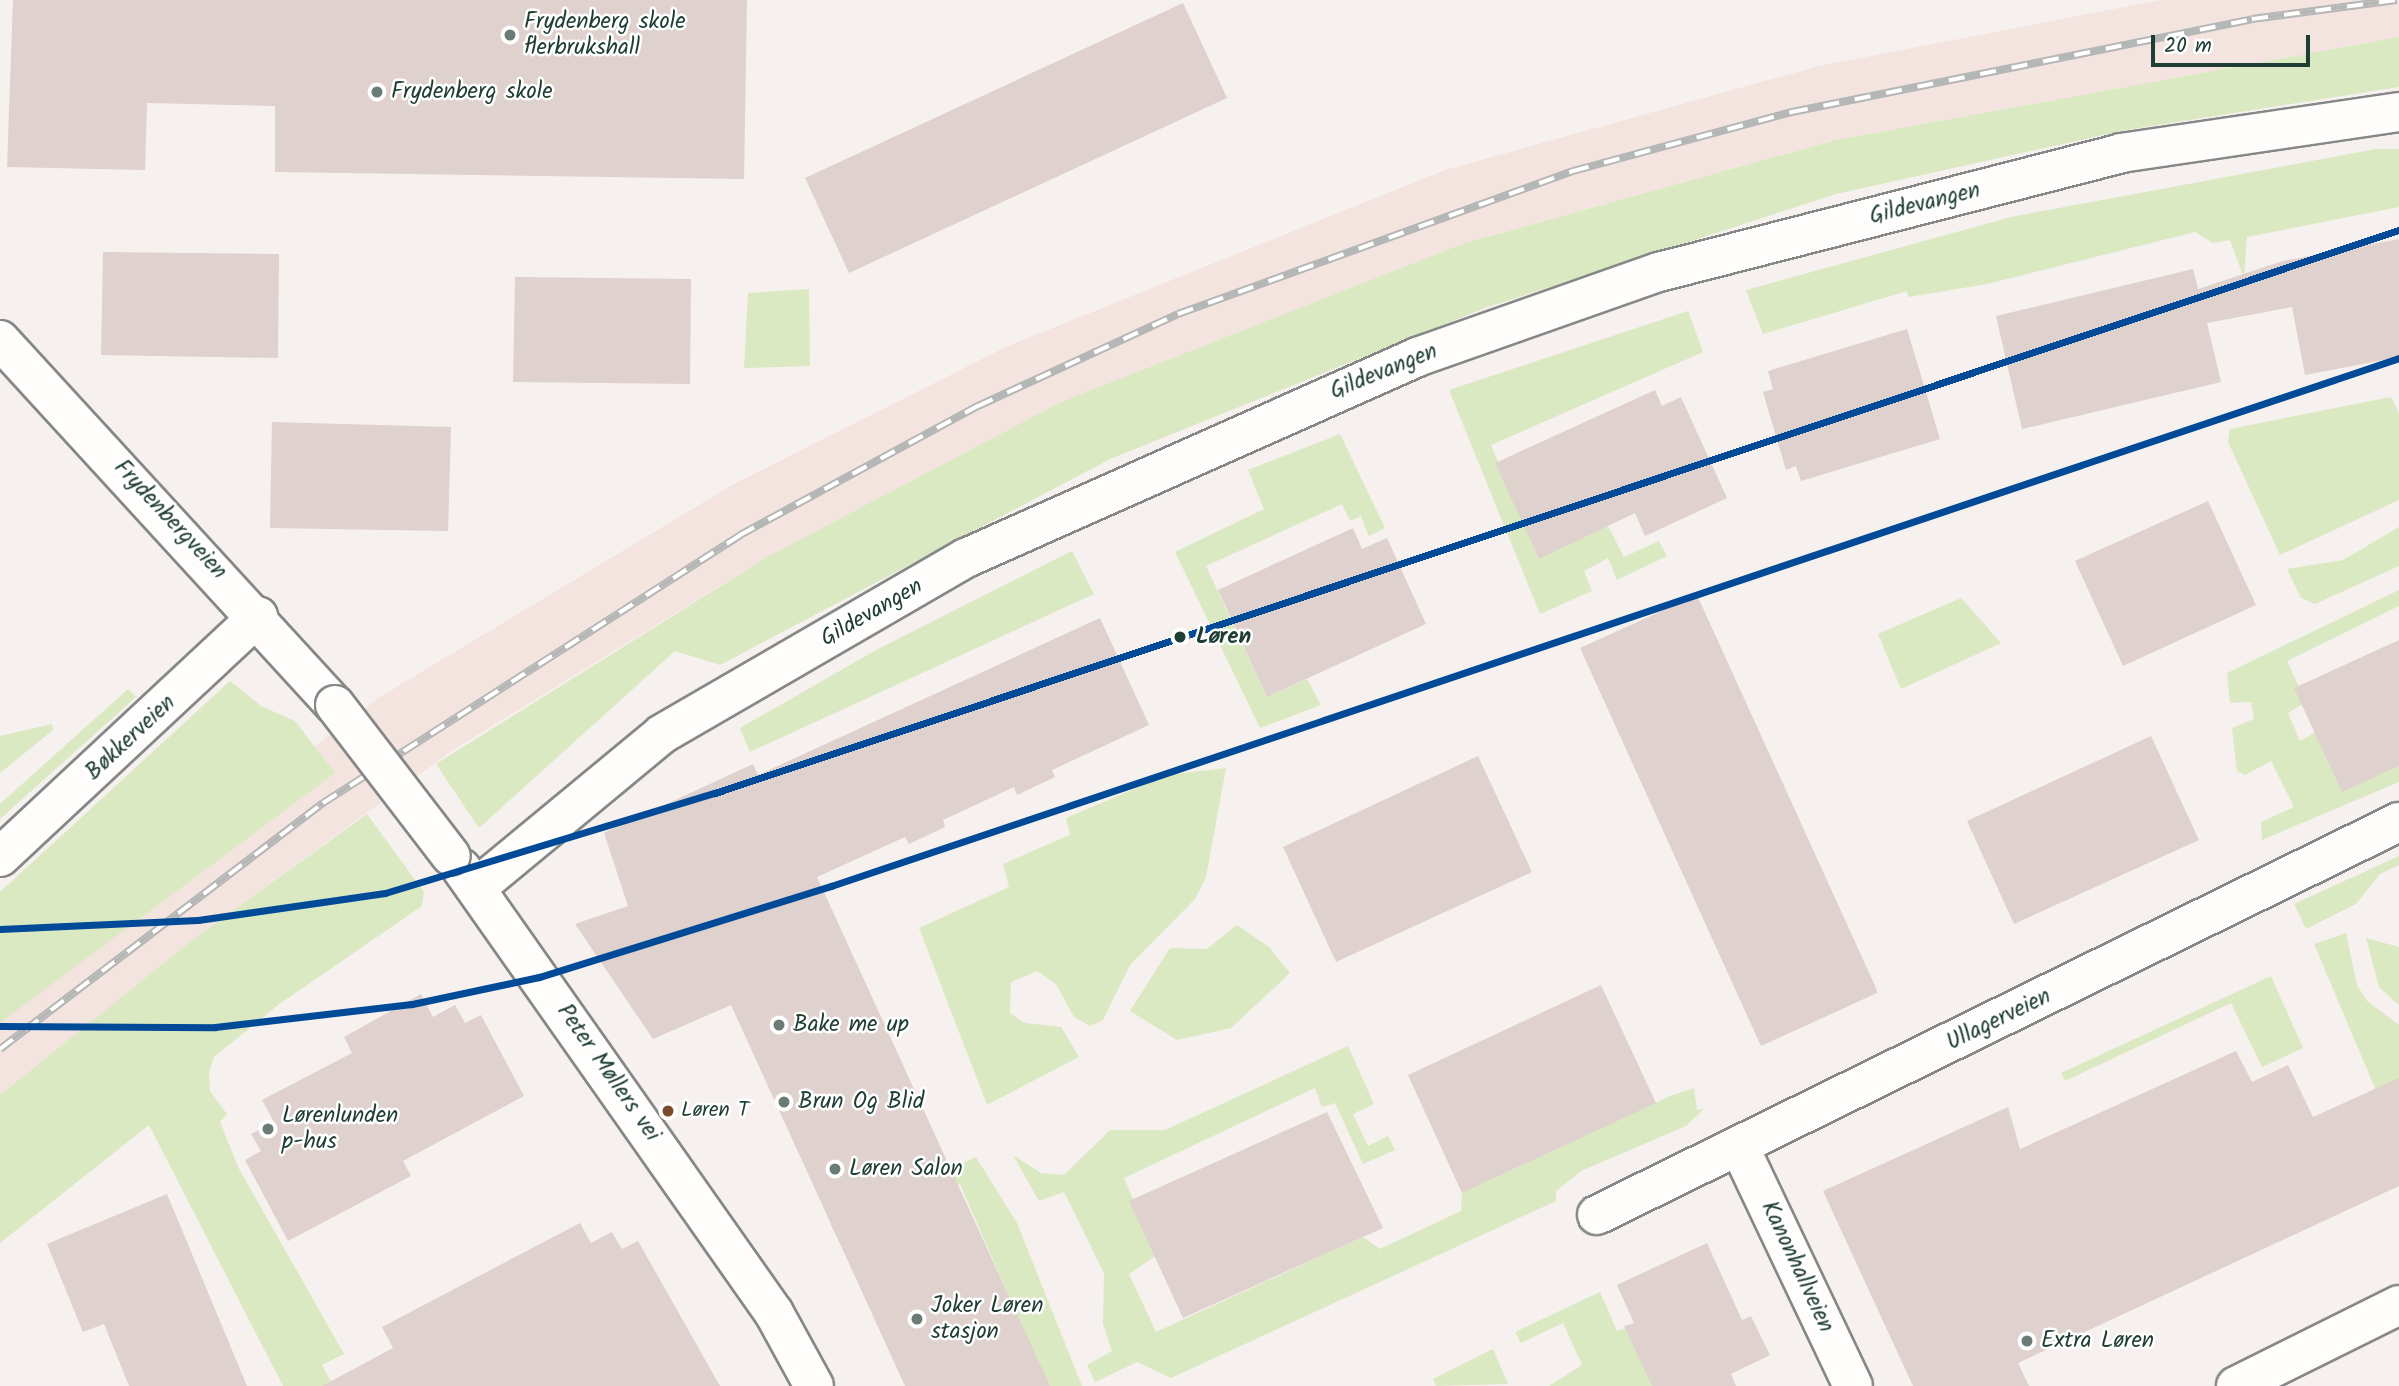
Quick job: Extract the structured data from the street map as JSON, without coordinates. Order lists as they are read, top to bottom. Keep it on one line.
{"streets":{"street":["Gildevangen","Frydenbergveien","Bøkkerveien","Ullagerveien","Peter Møllers vei","Kanonhallveien"]},"crossings":[["Gildevangen","Peter Møllers vei"],["Frydenbergveien","Bøkkerveien"],["Frydenbergveien","Peter Møllers vei"],["Ullagerveien","Kanonhallveien"]],"places":["Frydenberg skole flerbrukshall","Frydenberg skole","Løren","Bake me up","Brun Og Blid","Løren T","Lørenlunden p-hus","Løren Salon","Joker Løren stasjon","Extra Løren"],"scale_bar":"20 m"}
